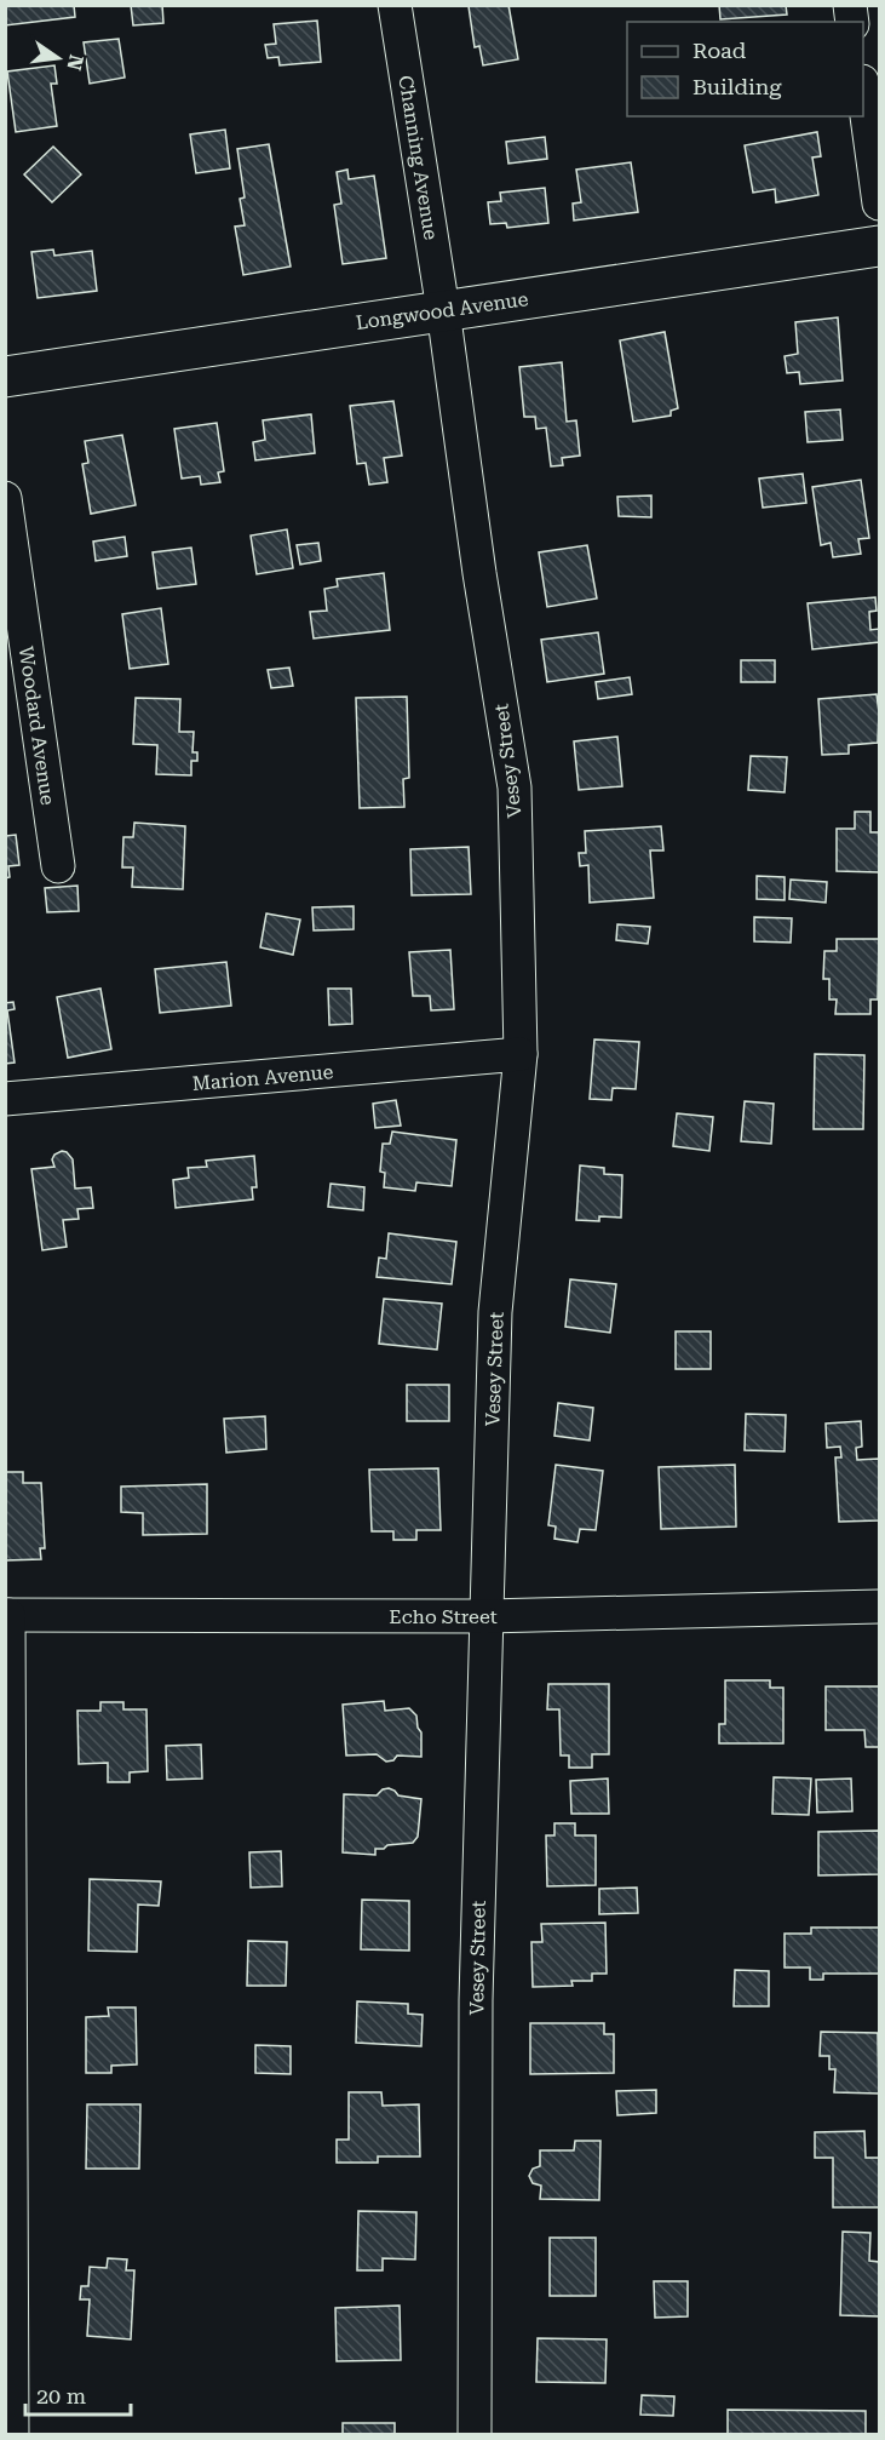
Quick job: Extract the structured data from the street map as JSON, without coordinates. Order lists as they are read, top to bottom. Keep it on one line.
{"streets":{"street":["Channing Avenue","Longwood Avenue","Woodard Avenue","Vesey Street","Marion Avenue","Echo Street"]},"crossings":[["Channing Avenue","Longwood Avenue"],["Channing Avenue","Vesey Street"],["Longwood Avenue","Vesey Street"],["Vesey Street","Marion Avenue"],["Vesey Street","Echo Street"]],"legend":["Road","Building"],"scale_bar":"20 m","north":"right"}
